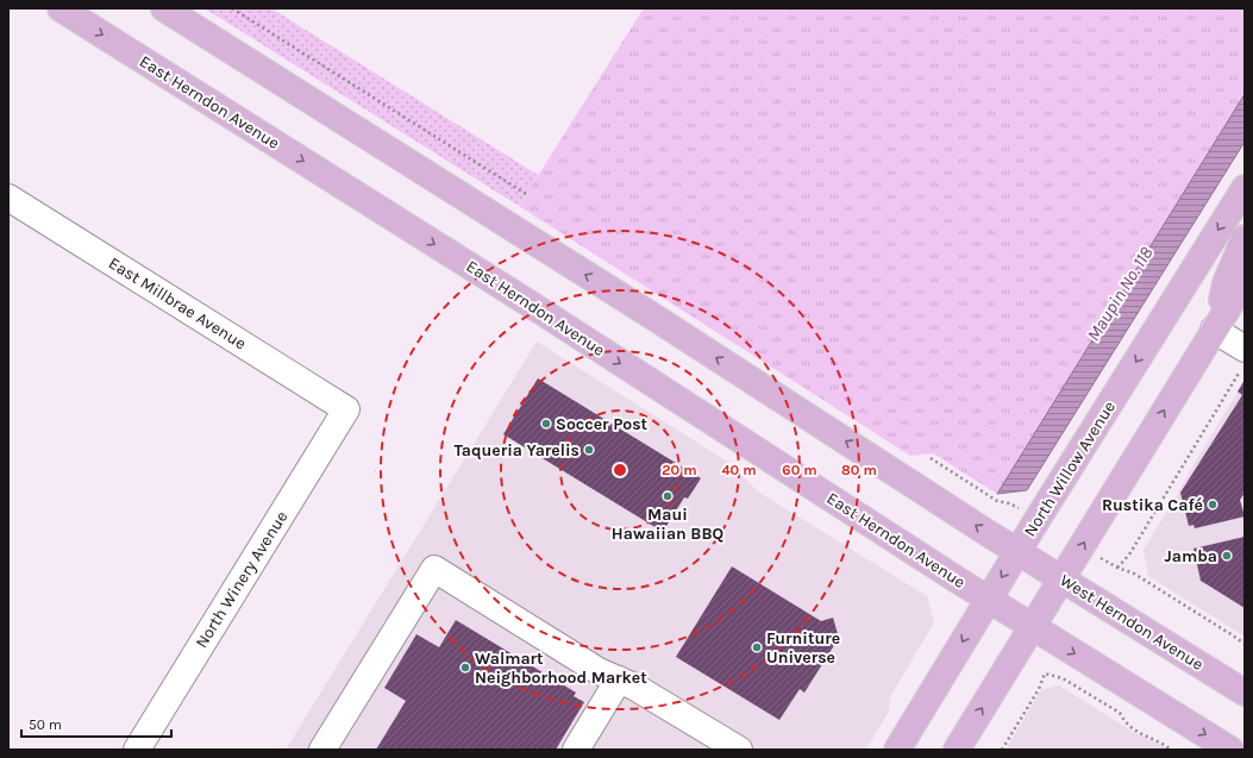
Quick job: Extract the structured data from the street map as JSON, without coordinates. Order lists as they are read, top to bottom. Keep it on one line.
{"streets":{"main road":["East Herndon Avenue","North Willow Avenue","West Herndon Avenue"],"street":["East Millbrae Avenue","North Winery Avenue"]},"crossings":[["East Herndon Avenue","North Willow Avenue"],["East Millbrae Avenue","North Winery Avenue"],["North Willow Avenue","West Herndon Avenue"]],"water":["Maupin No. 118"],"places":["Soccer Post","Taqueria Yarelis","Maui Hawaiian BBQ","Rustika Café","Jamba","Furniture Universe","Walmart Neighborhood Market"],"scale_bar":"50 m","rings":["20 m","40 m","60 m","80 m"]}
